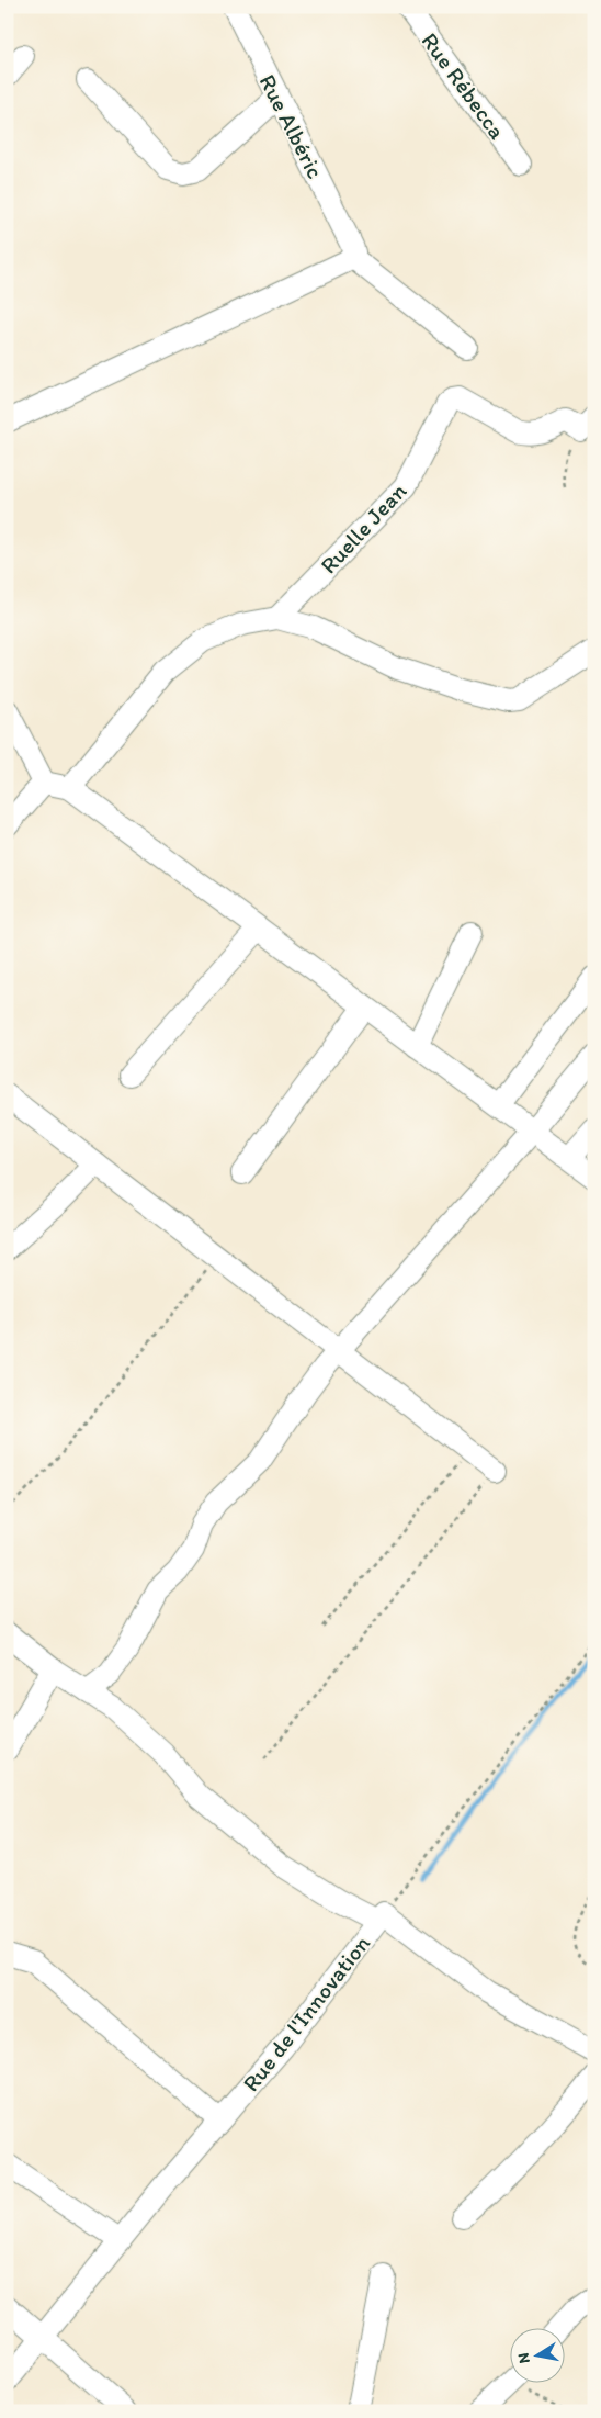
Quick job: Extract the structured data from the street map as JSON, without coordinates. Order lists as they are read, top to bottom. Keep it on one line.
{"streets":{"street":["Rue Rébecca","Rue Albéric","Ruelle Jean","Rue de l'Innovation"]},"north":"left"}
